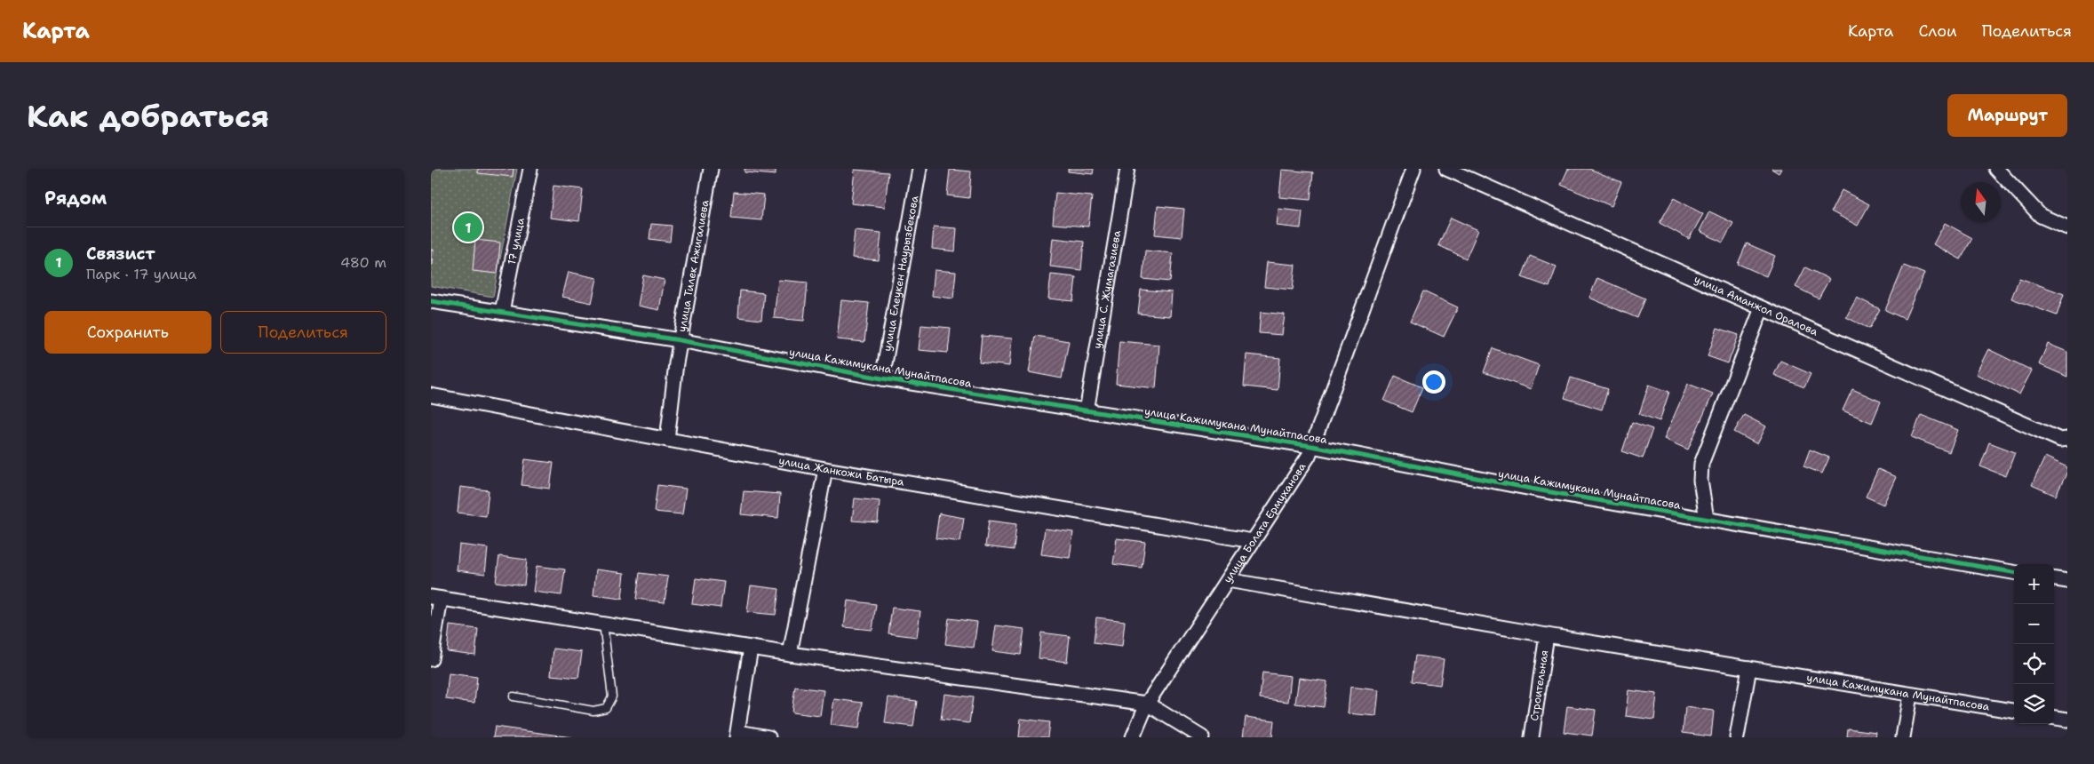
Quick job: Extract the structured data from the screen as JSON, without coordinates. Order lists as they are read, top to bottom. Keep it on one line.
{"streets":{"street":["17 улица","улица Тилек Ажигалиева","улица Елеукен Наурызбекова","улица С. Жумагазиева","улица Аманжол Оралова","улица Кажимукана Мунайтпасова","улица Жанкожи Батыра","улица Болата Ермуханова","Строительная"]},"crossings":[["17 улица","улица Кажимукана Мунайтпасова"],["улица Тилек Ажигалиева","улица Кажимукана Мунайтпасова"],["улица Тилек Ажигалиева","улица Жанкожи Батыра"],["улица Елеукен Наурызбекова","улица Кажимукана Мунайтпасова"],["улица С. Жумагазиева","улица Кажимукана Мунайтпасова"],["улица Кажимукана Мунайтпасова","улица Болата Ермуханова"],["улица Кажимукана Мунайтпасова","Строительная"],["улица Жанкожи Батыра","улица Болата Ермуханова"]],"north":"top","page":{"header":"Карта","nav":["Карта","Слои","Поделиться"],"buttons":["Маршрут",["Сохранить","Поделиться"]],"title":"Как добраться","heading":"Рядом","pins":"1","list":[{"mark":"1","name":"Связист","note":"Парк · 17 улица","value":"480 m"}],"map_buttons":["+","−"]}}
